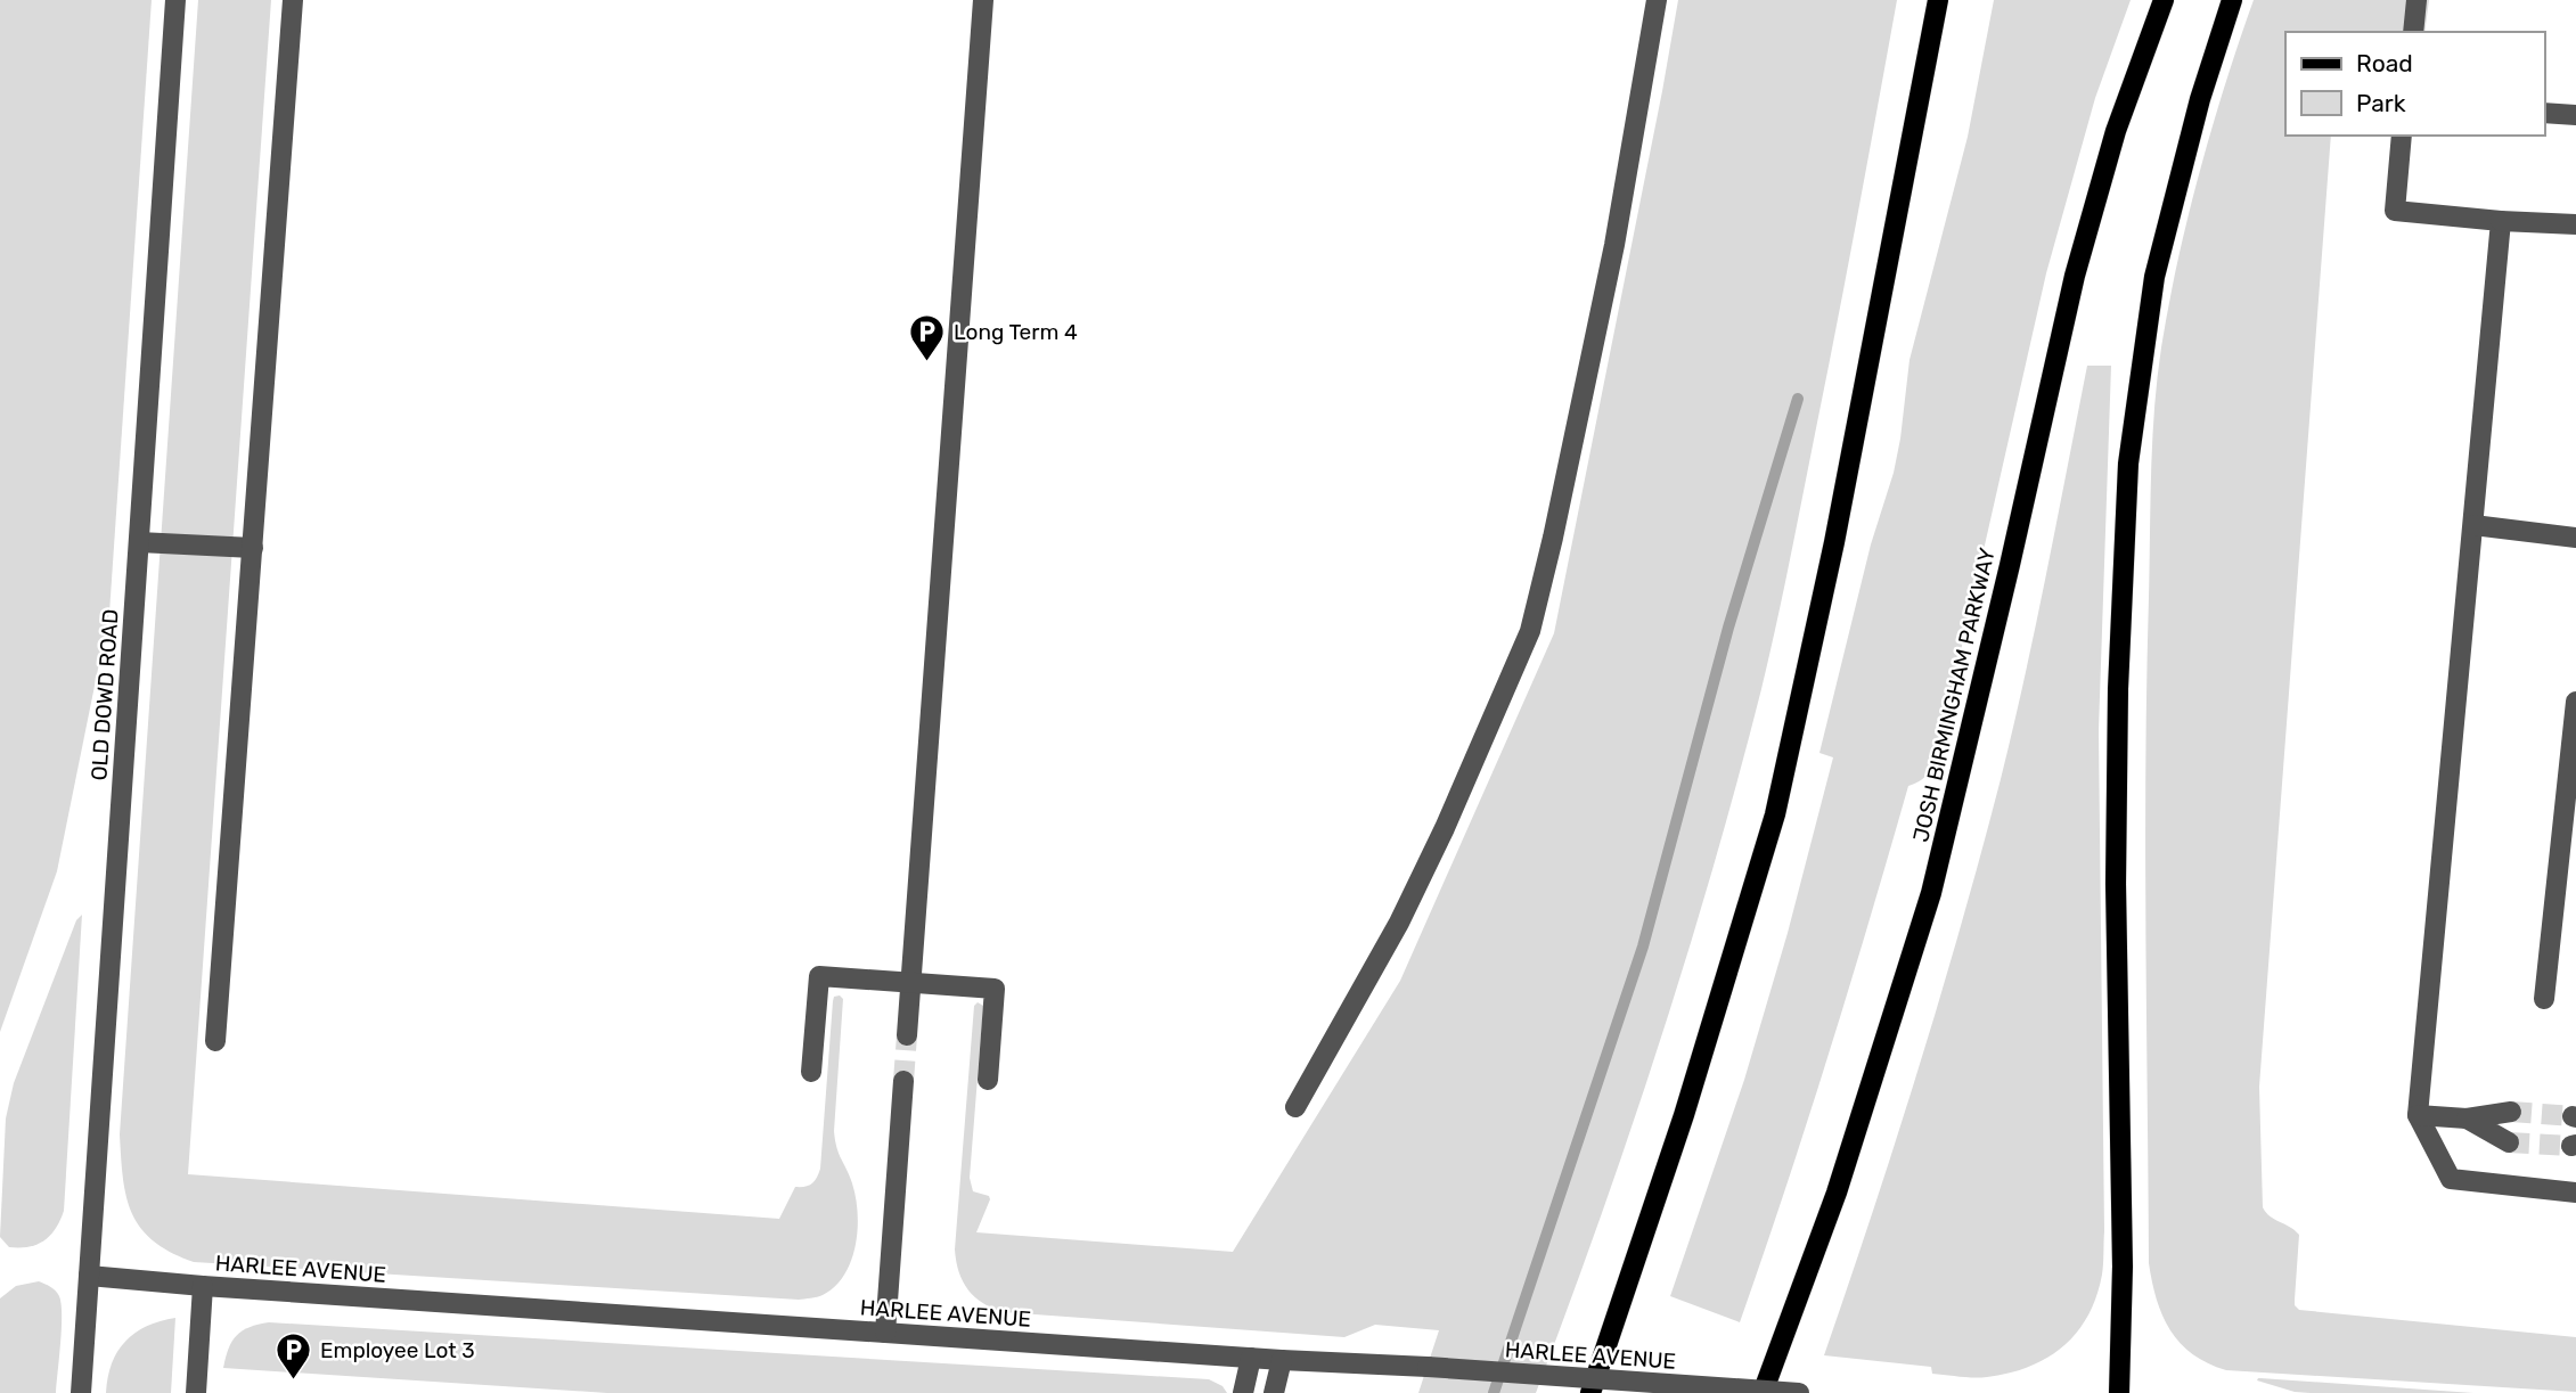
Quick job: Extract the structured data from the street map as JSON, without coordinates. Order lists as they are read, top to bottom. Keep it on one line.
{"streets":{"main road":["JOSH BIRMINGHAM PARKWAY"],"street":["OLD DOWD ROAD","HARLEE AVENUE"]},"crossings":[["OLD DOWD ROAD","HARLEE AVENUE"]],"places":{"parking":["Long Term 4","Employee Lot 3"]},"legend":["Road","Park"]}
